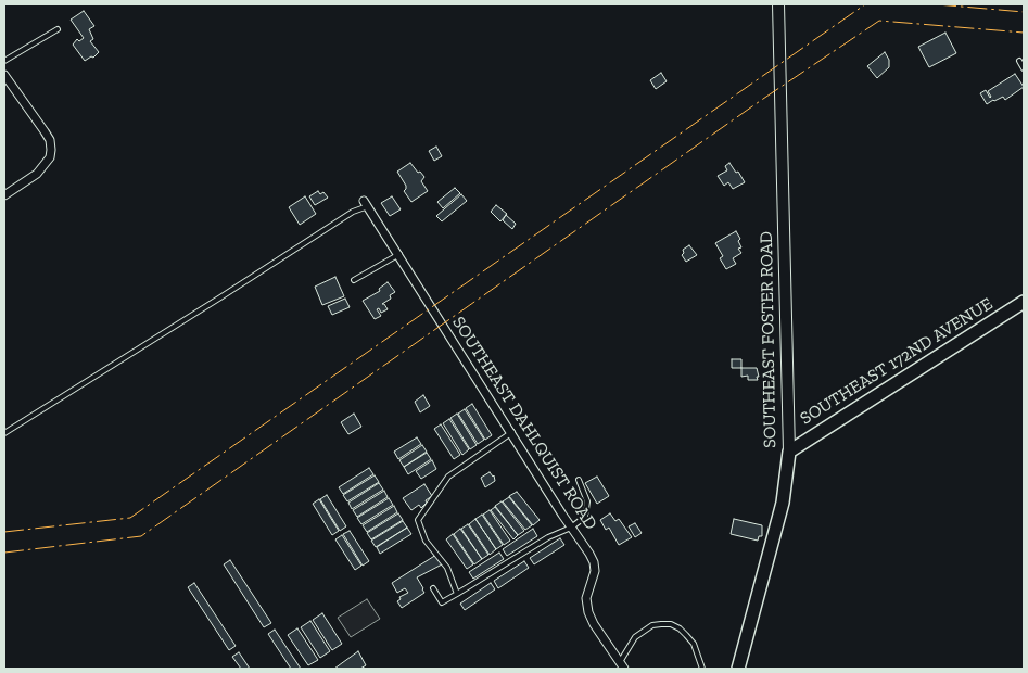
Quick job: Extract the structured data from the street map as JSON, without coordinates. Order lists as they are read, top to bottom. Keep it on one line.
{"streets":{"main road":["SOUTHEAST FOSTER ROAD","SOUTHEAST 172ND AVENUE"],"street":["SOUTHEAST DAHLQUIST ROAD"]},"crossings":[["SOUTHEAST FOSTER ROAD","SOUTHEAST 172ND AVENUE"]]}
